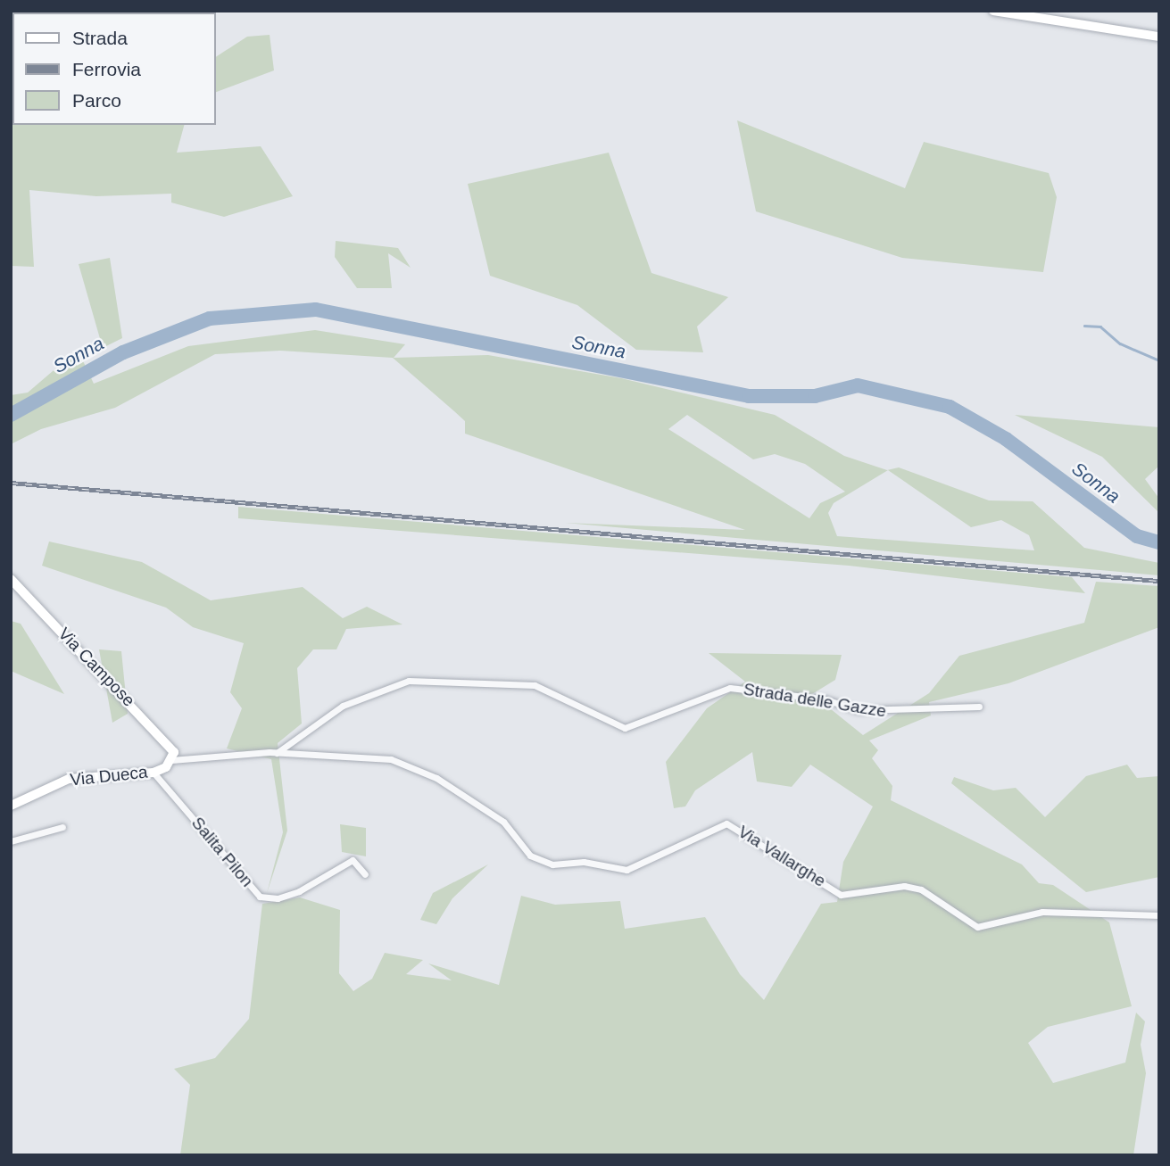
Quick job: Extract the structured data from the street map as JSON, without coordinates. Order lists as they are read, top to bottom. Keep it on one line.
{"streets":{"street":["Via Campose","Strada delle Gazze","Via Dueca","Salita Pilon","Via Vallarghe"]},"crossings":[["Via Campose","Via Dueca"],["Via Campose","Via Vallarghe"],["Strada delle Gazze","Via Vallarghe"],["Via Dueca","Salita Pilon"],["Via Dueca","Via Vallarghe"]],"water":["Sonna"],"legend":["Strada","Ferrovia","Parco"]}
